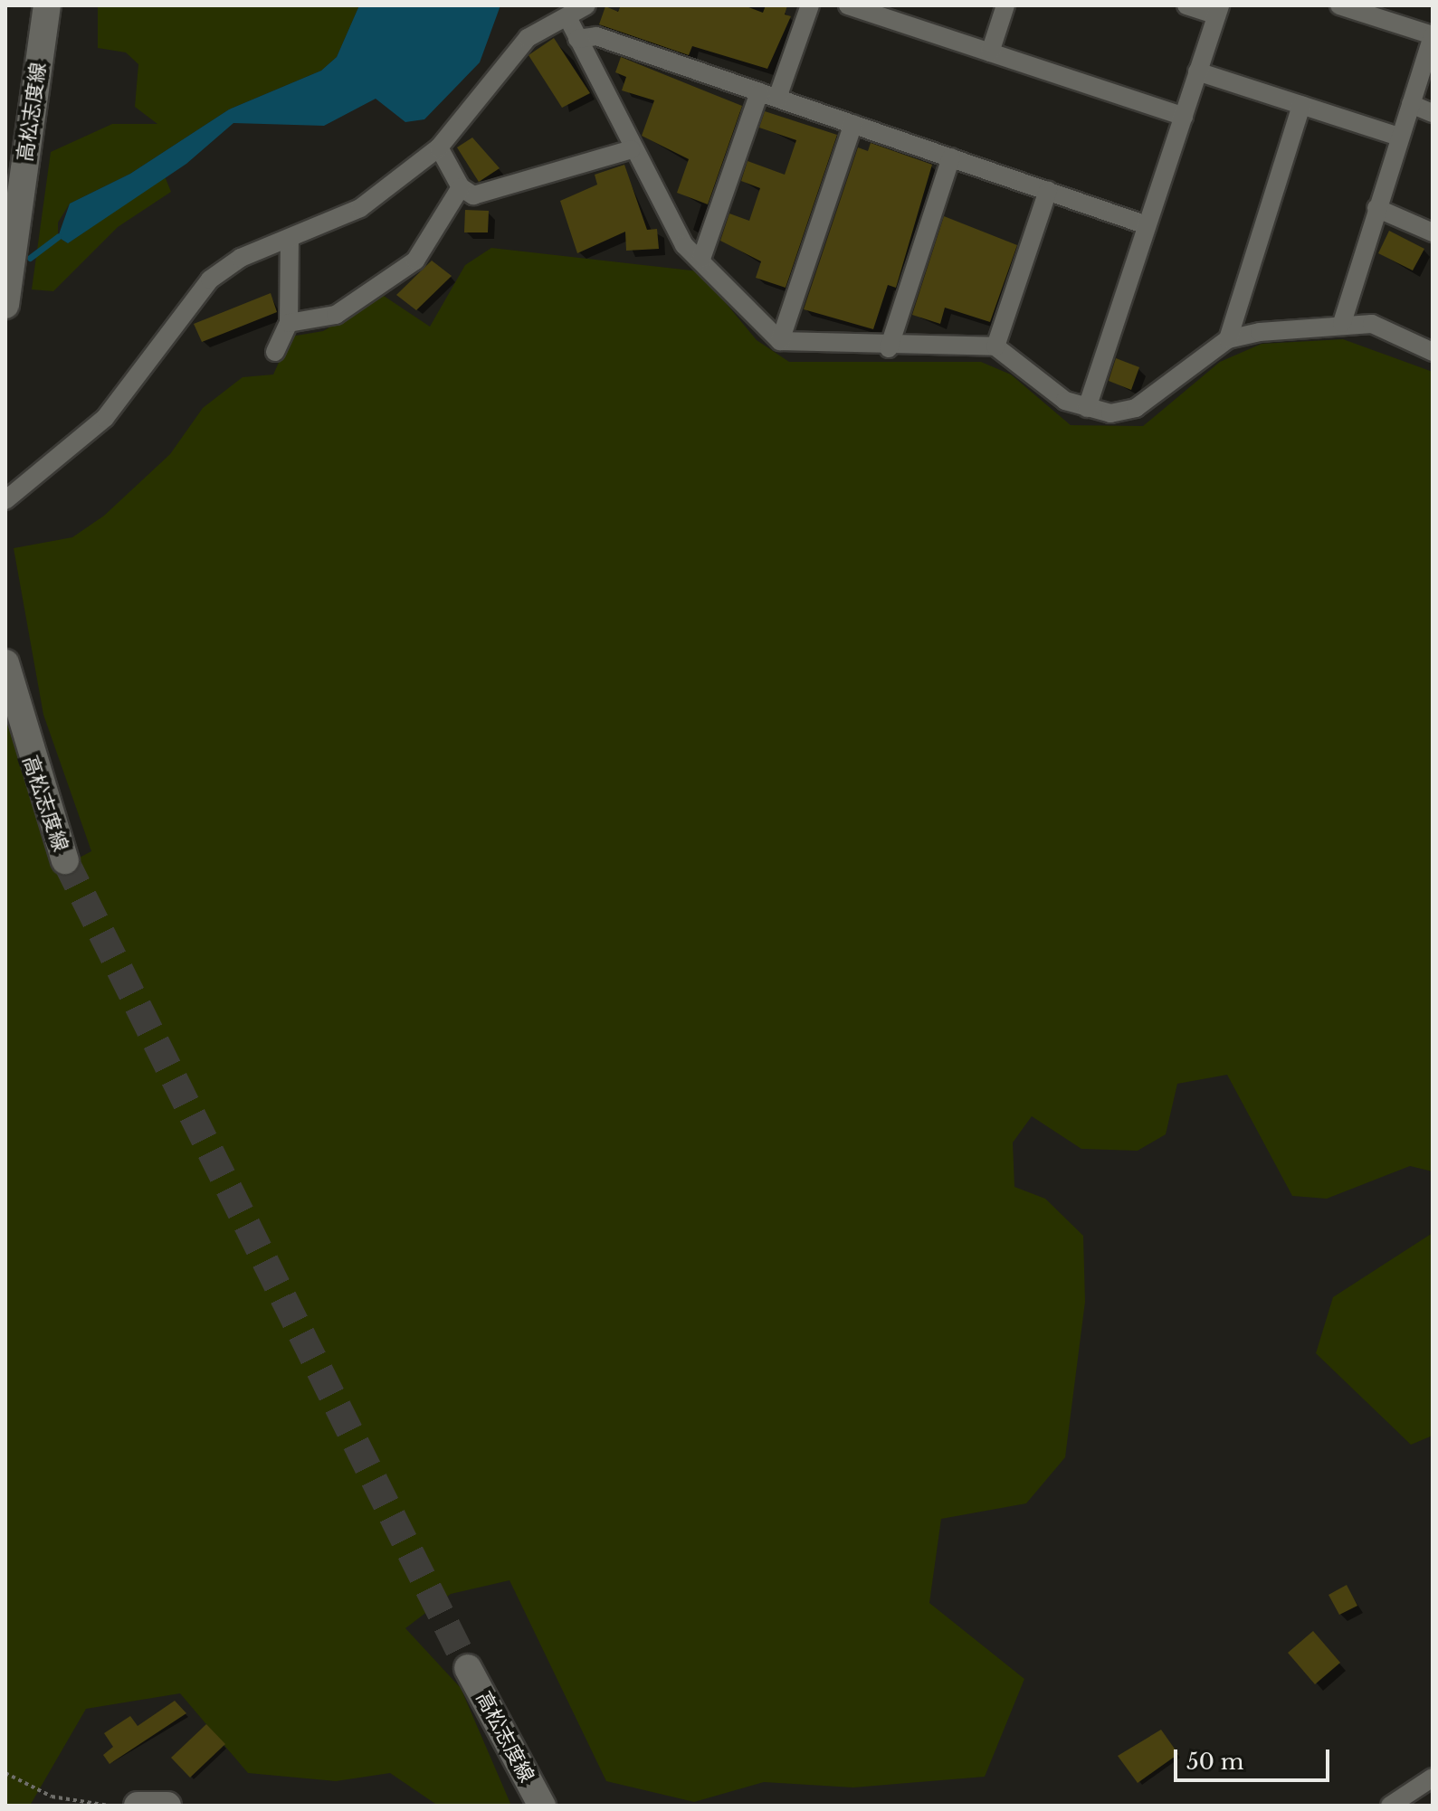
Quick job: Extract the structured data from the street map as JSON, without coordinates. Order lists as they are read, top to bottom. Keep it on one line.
{"streets":{"main road":["高松志度線"]},"scale_bar":"50 m"}
